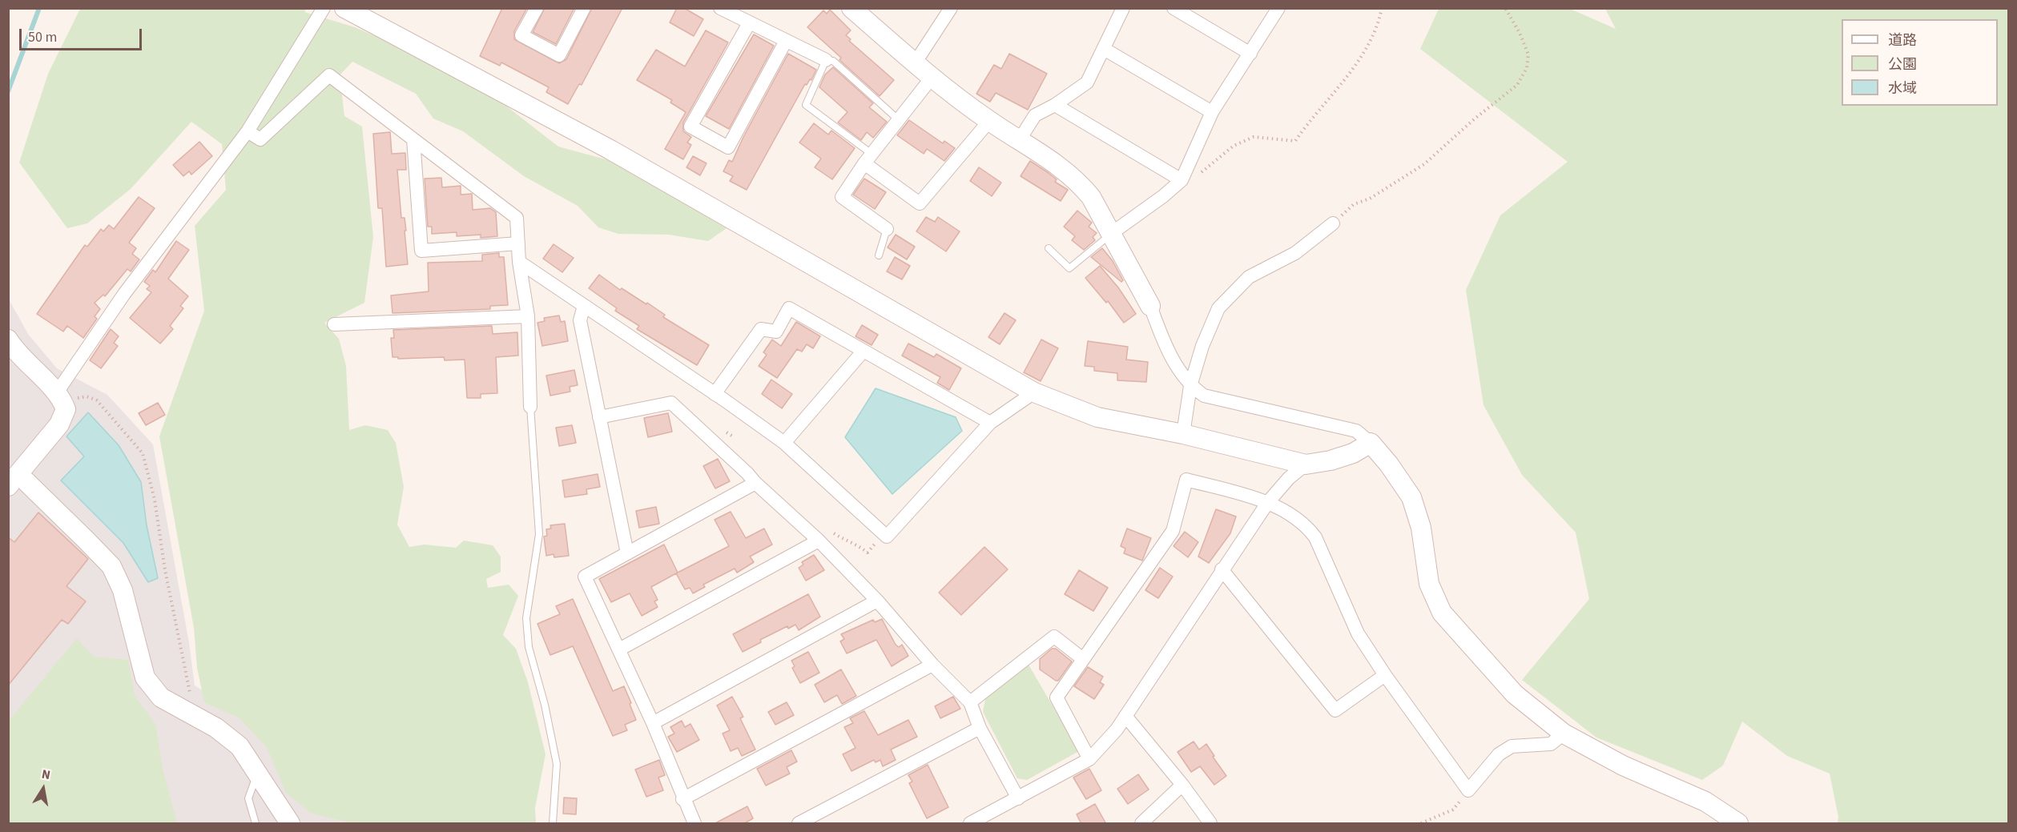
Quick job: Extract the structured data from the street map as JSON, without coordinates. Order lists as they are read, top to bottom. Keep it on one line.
{"legend":["道路","公園","水域"],"scale_bar":"50 m","north":"top"}
